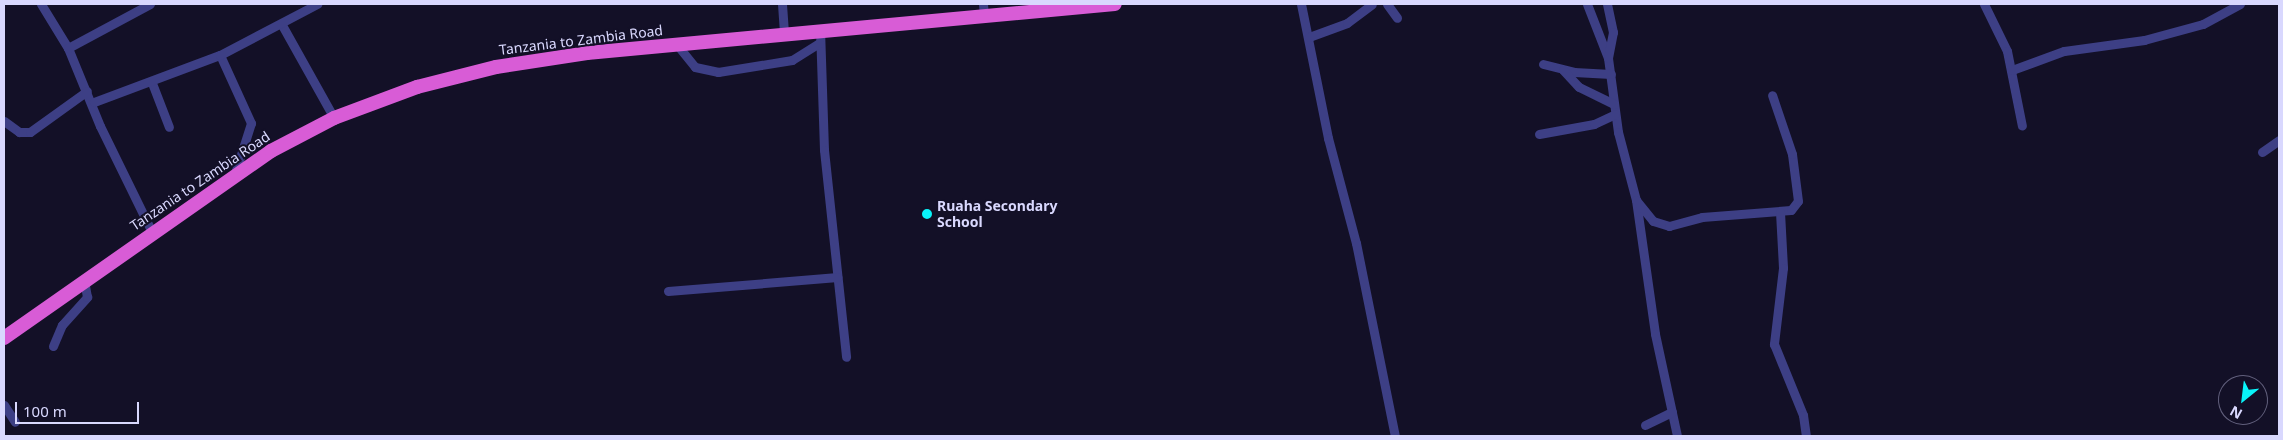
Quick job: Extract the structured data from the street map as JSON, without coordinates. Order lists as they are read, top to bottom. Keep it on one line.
{"streets":{"highway":["Tanzania to Zambia Road"]},"places":["Ruaha Secondary School"],"scale_bar":"100 m","north":"bottom left"}
